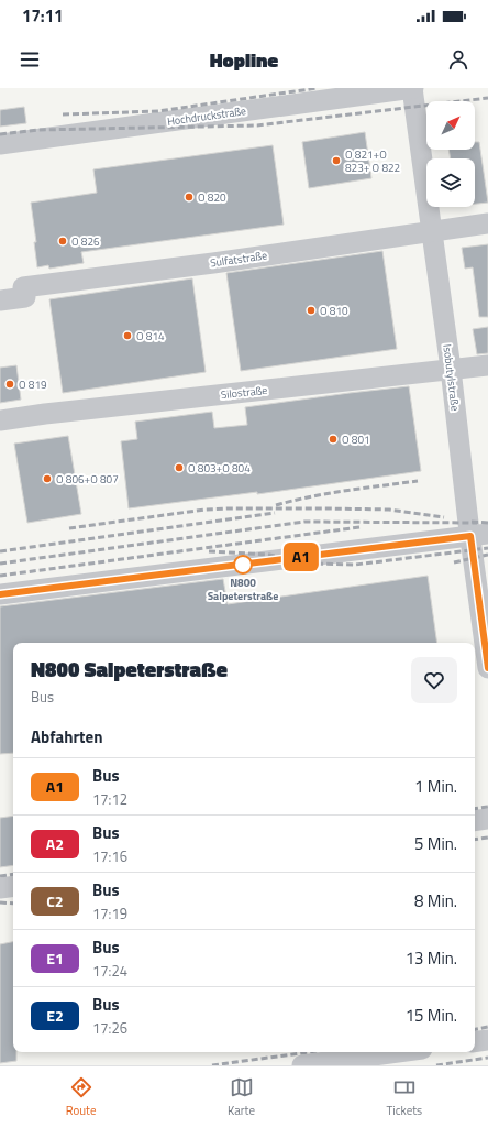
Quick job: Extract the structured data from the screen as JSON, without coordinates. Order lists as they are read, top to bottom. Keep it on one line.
{"streets":{"street":["Hochdruckstraße","Sulfatstraße","Isobutylstraße","Silostraße"]},"crossings":[["Hochdruckstraße","Isobutylstraße"],["Sulfatstraße","Isobutylstraße"],["Isobutylstraße","Silostraße"]],"places":["O 821+O 823+ O 822","O 820","O 826","O 810","O 814","O 819","O 801","O 803+O 804","O 806+O 807","N800 Salpeterstraße"],"lines":["bus line A1"],"north":"top right","page":{"status":"17:11","header":"Hopline","on_map":"A1","heading":[["N800 Salpeterstraße","Bus"],"Abfahrten"],"list":[{"mark":"A1","name":"Bus","note":"17:12","value":"1 Min."},{"mark":"A2","name":"Bus","note":"17:16","value":"5 Min."},{"mark":"C2","name":"Bus","note":"17:19","value":"8 Min."},{"mark":"E1","name":"Bus","note":"17:24","value":"13 Min."},{"mark":"E2","name":"Bus","note":"17:26","value":"15 Min."}],"tabs":["Route","Karte","Tickets"]}}
